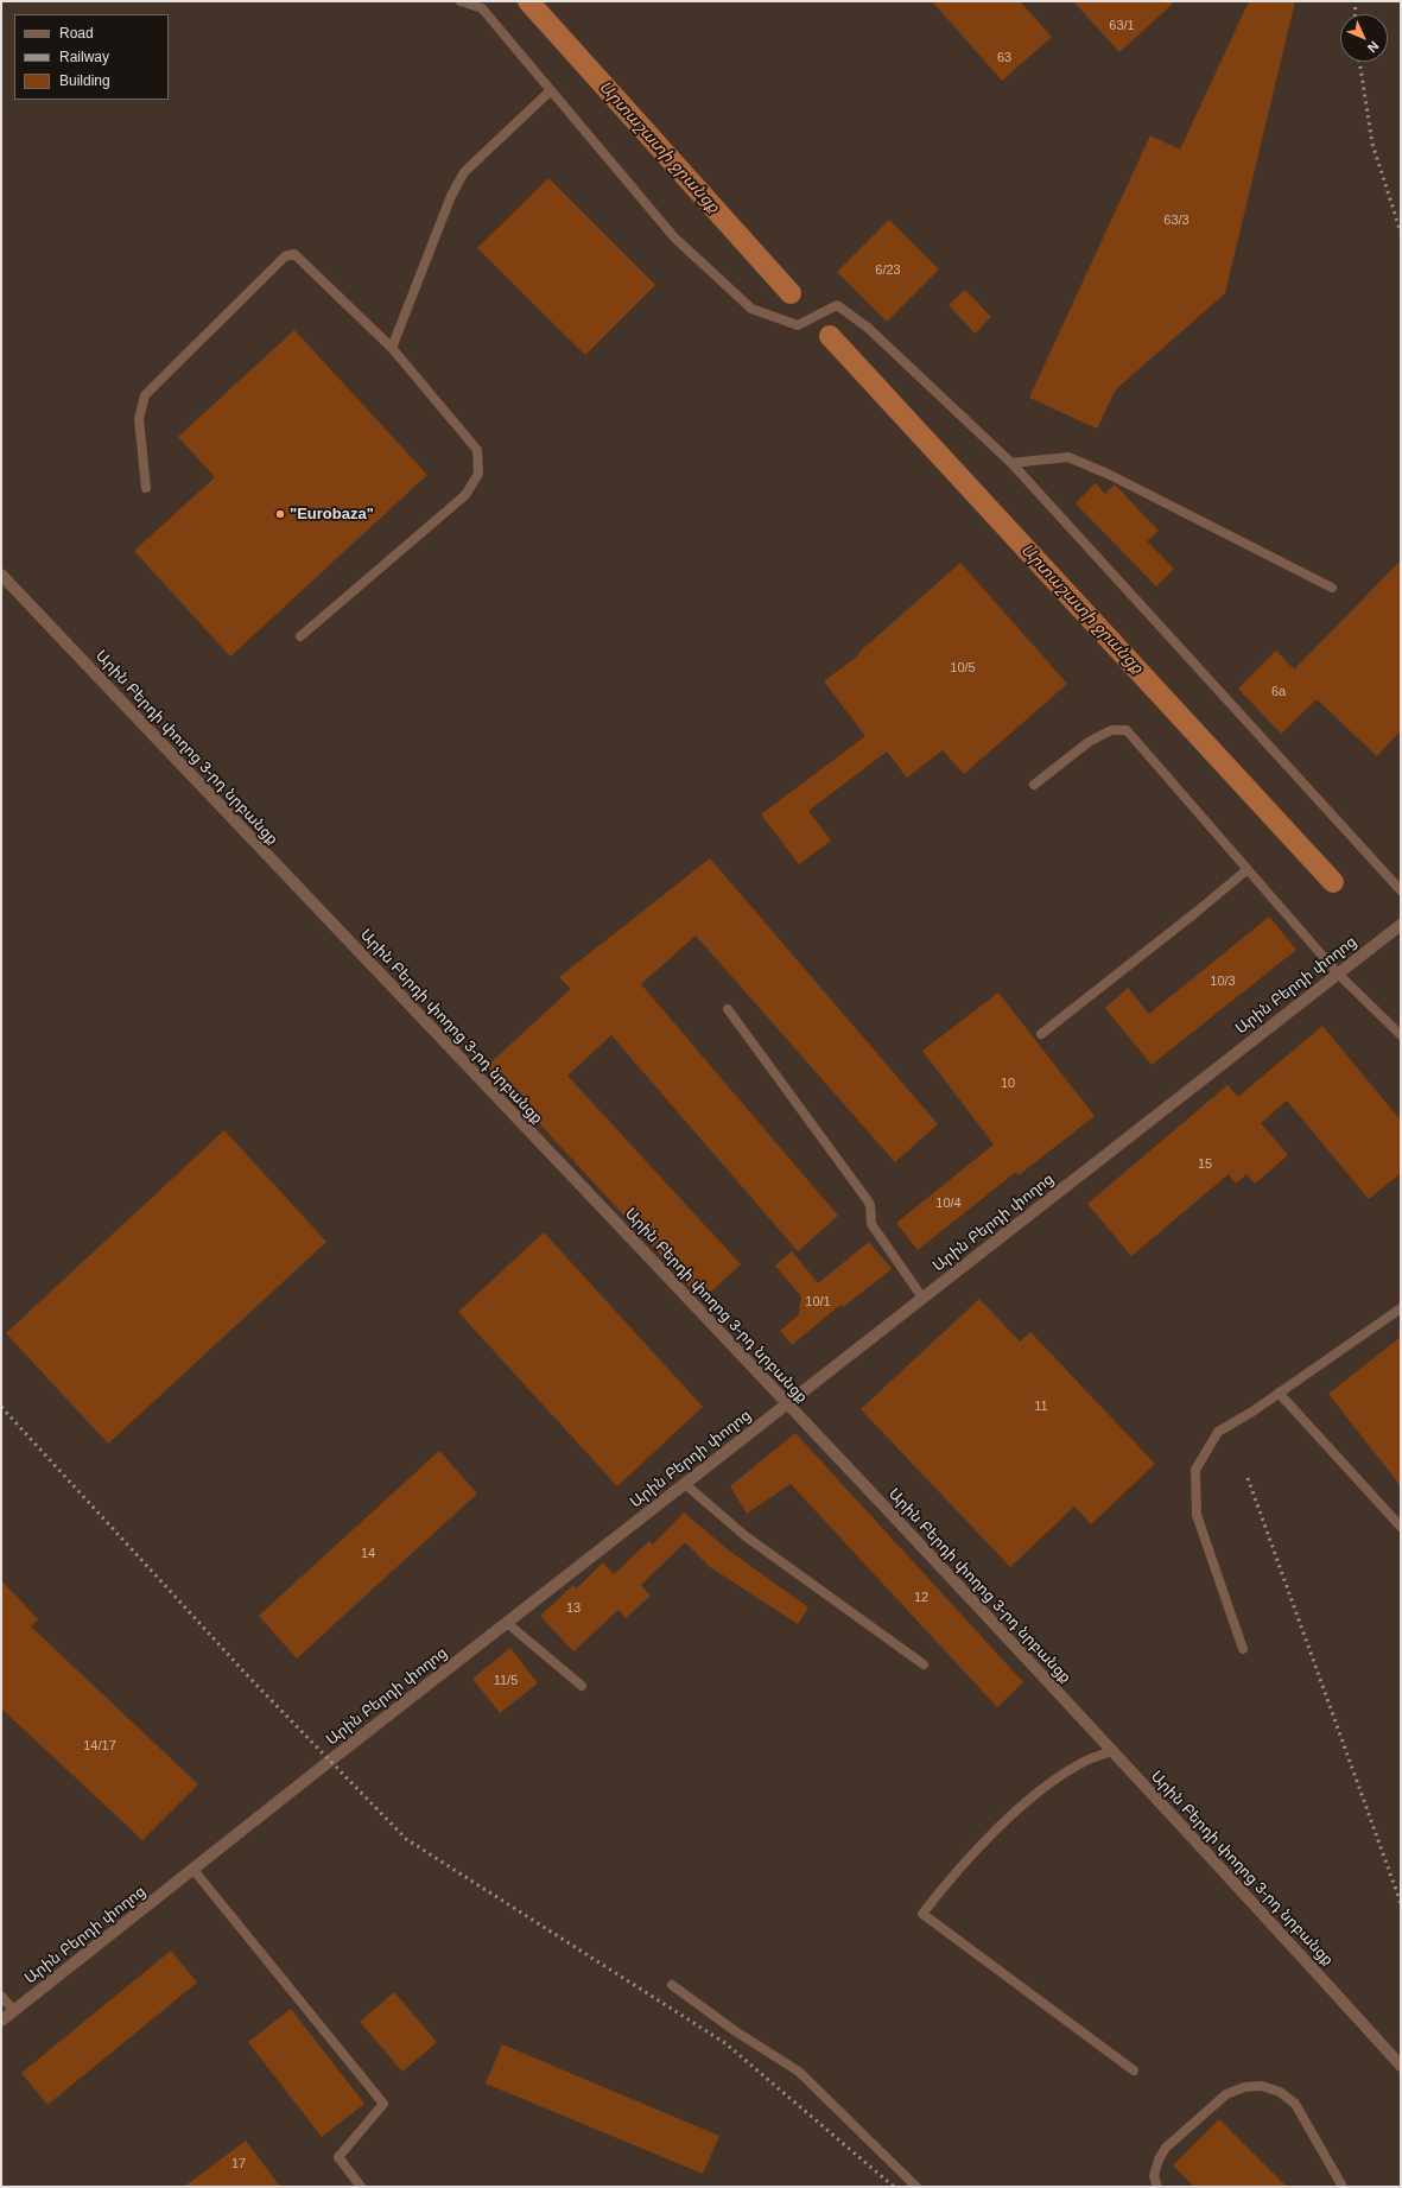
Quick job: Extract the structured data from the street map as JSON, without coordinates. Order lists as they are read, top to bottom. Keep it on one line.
{"streets":{"street":["Արին Բերդի փողոց 3-րդ նրբանցք","Արին Բերդի փողոց"]},"crossings":[["Արին Բերդի փողոց 3-րդ նրբանցք","Արին Բերդի փողոց"]],"water":["Արտաշատի ջրանցք"],"places":["\"Eurobaza\""],"house_numbers":["63/1","63","63/3","6/23","10/5","6a","10/3","10","15","10/4","10/1","11","14","12","13","11/5","14/17","17"],"legend":["Road","Railway","Building"],"north":"bottom right"}
